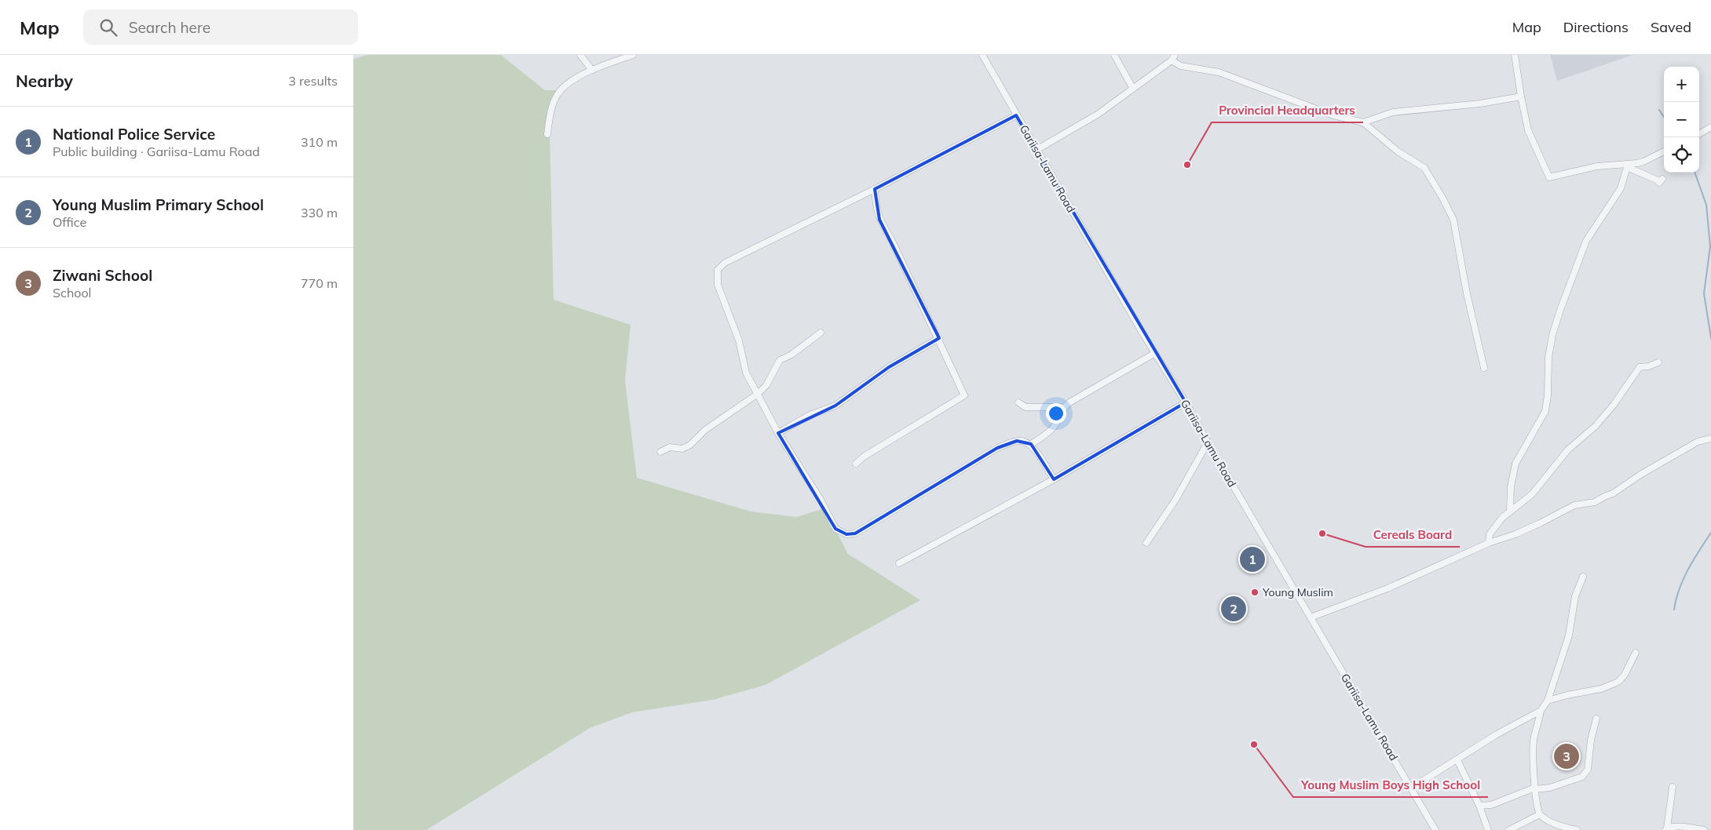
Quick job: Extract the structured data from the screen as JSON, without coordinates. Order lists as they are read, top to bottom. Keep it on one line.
{"streets":{"street":["Gariisa-Lamu Road"]},"places":["Provincial Headquarters","Cereals Board","Young Muslim","Young Muslim Boys High School"],"page":{"header":"Map","search":"Search here","nav":["Map","Directions","Saved"],"heading":["Nearby","3 results"],"map_buttons":["+","−"],"list":[{"mark":"1","name":"National Police Service","note":"Public building · Gariisa-Lamu Road","value":"310 m"},{"mark":"2","name":"Young Muslim Primary School","note":"Office","value":"330 m"},{"mark":"3","name":"Ziwani School","note":"School","value":"770 m"}],"pins":["1","2","3"]}}
